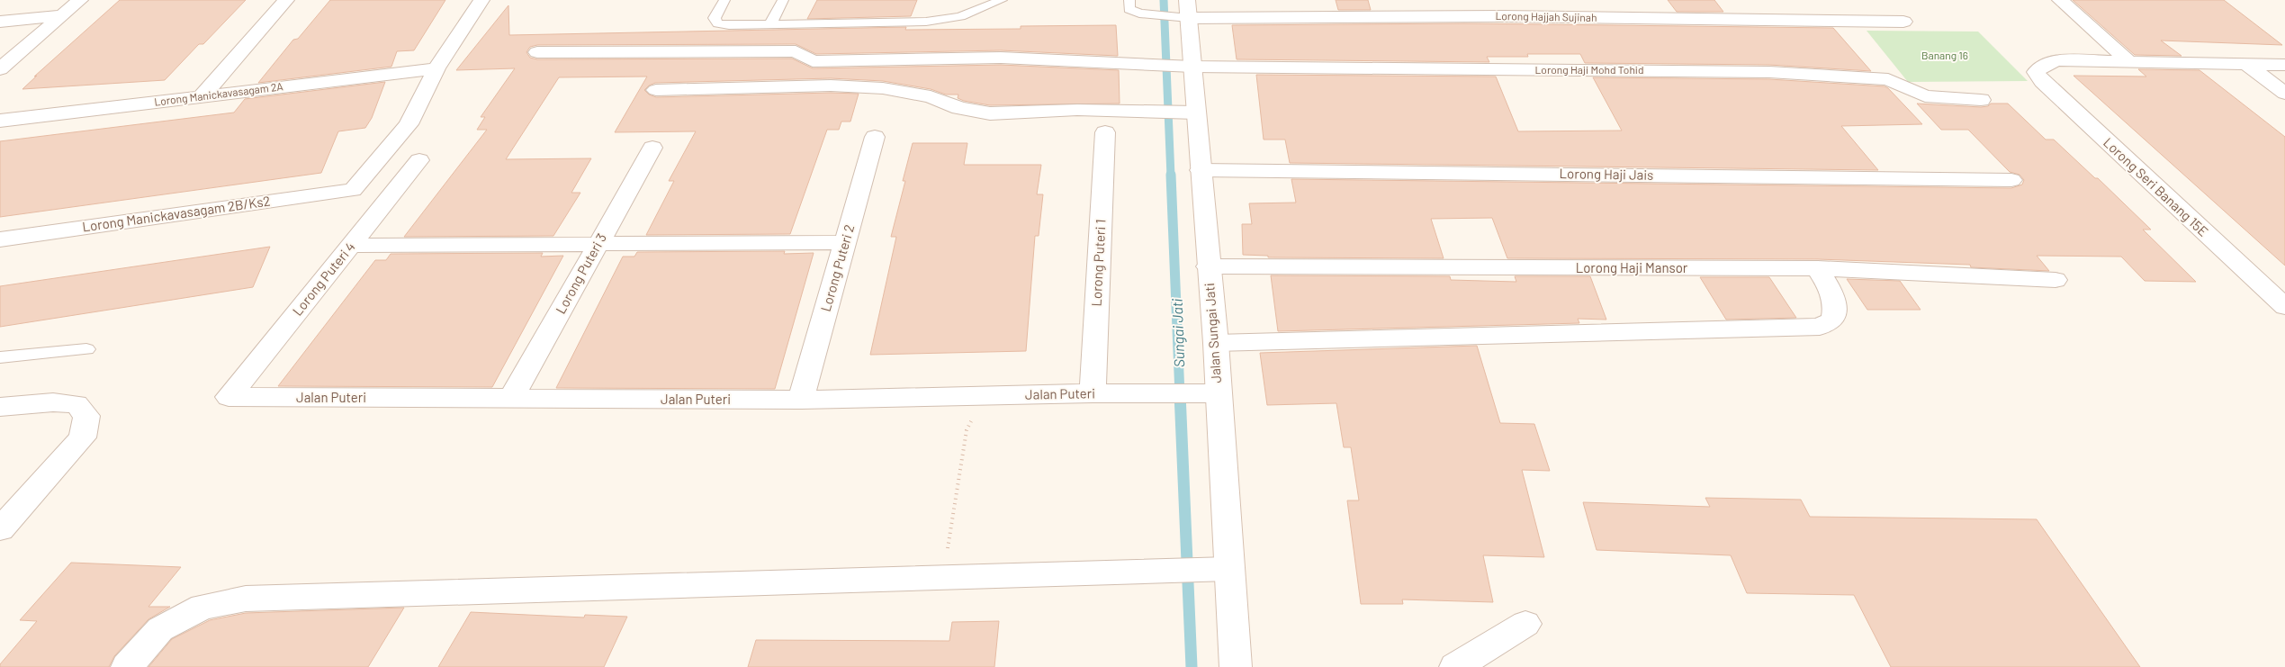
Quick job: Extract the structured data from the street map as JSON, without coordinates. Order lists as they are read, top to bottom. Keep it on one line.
{"streets":{"street":["Lorong Hajjah Sujinah","Lorong Haji Mohd Tohid","Lorong Manickavasagam 2A","Lorong Haji Jais","Lorong Seri Banang 15E","Lorong Manickavasagam 2B/Ks2","Lorong Puteri 1","Lorong Puteri 2","Lorong Haji Mansor","Lorong Puteri 3","Lorong Puteri 4","Jalan Sungai Jati","Jalan Puteri"]},"crossings":[["Lorong Hajjah Sujinah","Jalan Sungai Jati"],["Lorong Haji Mohd Tohid","Jalan Sungai Jati"],["Lorong Manickavasagam 2A","Lorong Manickavasagam 2B/Ks2"],["Lorong Haji Jais","Jalan Sungai Jati"],["Lorong Puteri 1","Jalan Puteri"],["Lorong Puteri 2","Jalan Puteri"],["Lorong Haji Mansor","Jalan Sungai Jati"],["Lorong Puteri 3","Jalan Puteri"],["Lorong Puteri 4","Jalan Puteri"],["Jalan Sungai Jati","Jalan Puteri"]],"water":["Sungai Jati"],"parks":["Banang 16"]}
